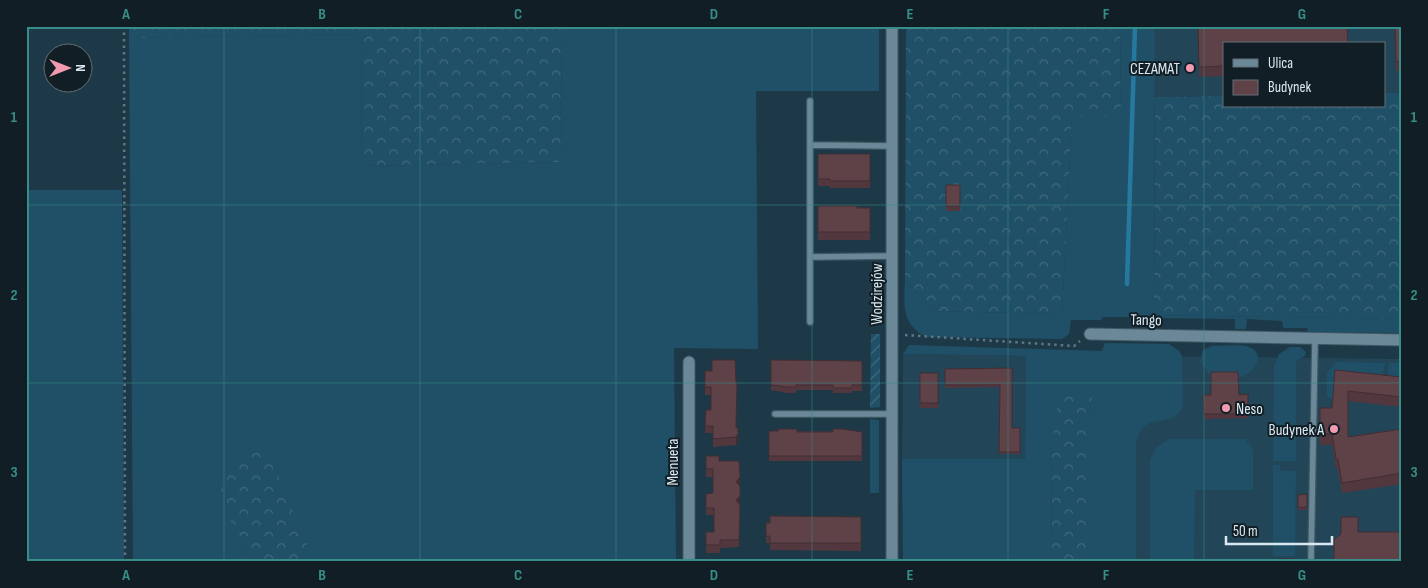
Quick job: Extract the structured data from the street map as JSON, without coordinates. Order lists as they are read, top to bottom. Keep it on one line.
{"streets":{"street":["Wodzirejów","Tango","Menueta"]},"places":["CEZAMAT","Neso","Budynek A"],"legend":["Ulica","Budynek"],"scale_bar":"50 m","north":"right","grid":{"columns":["A","B","C","D","E","F","G"],"rows":["1","2","3"]}}
